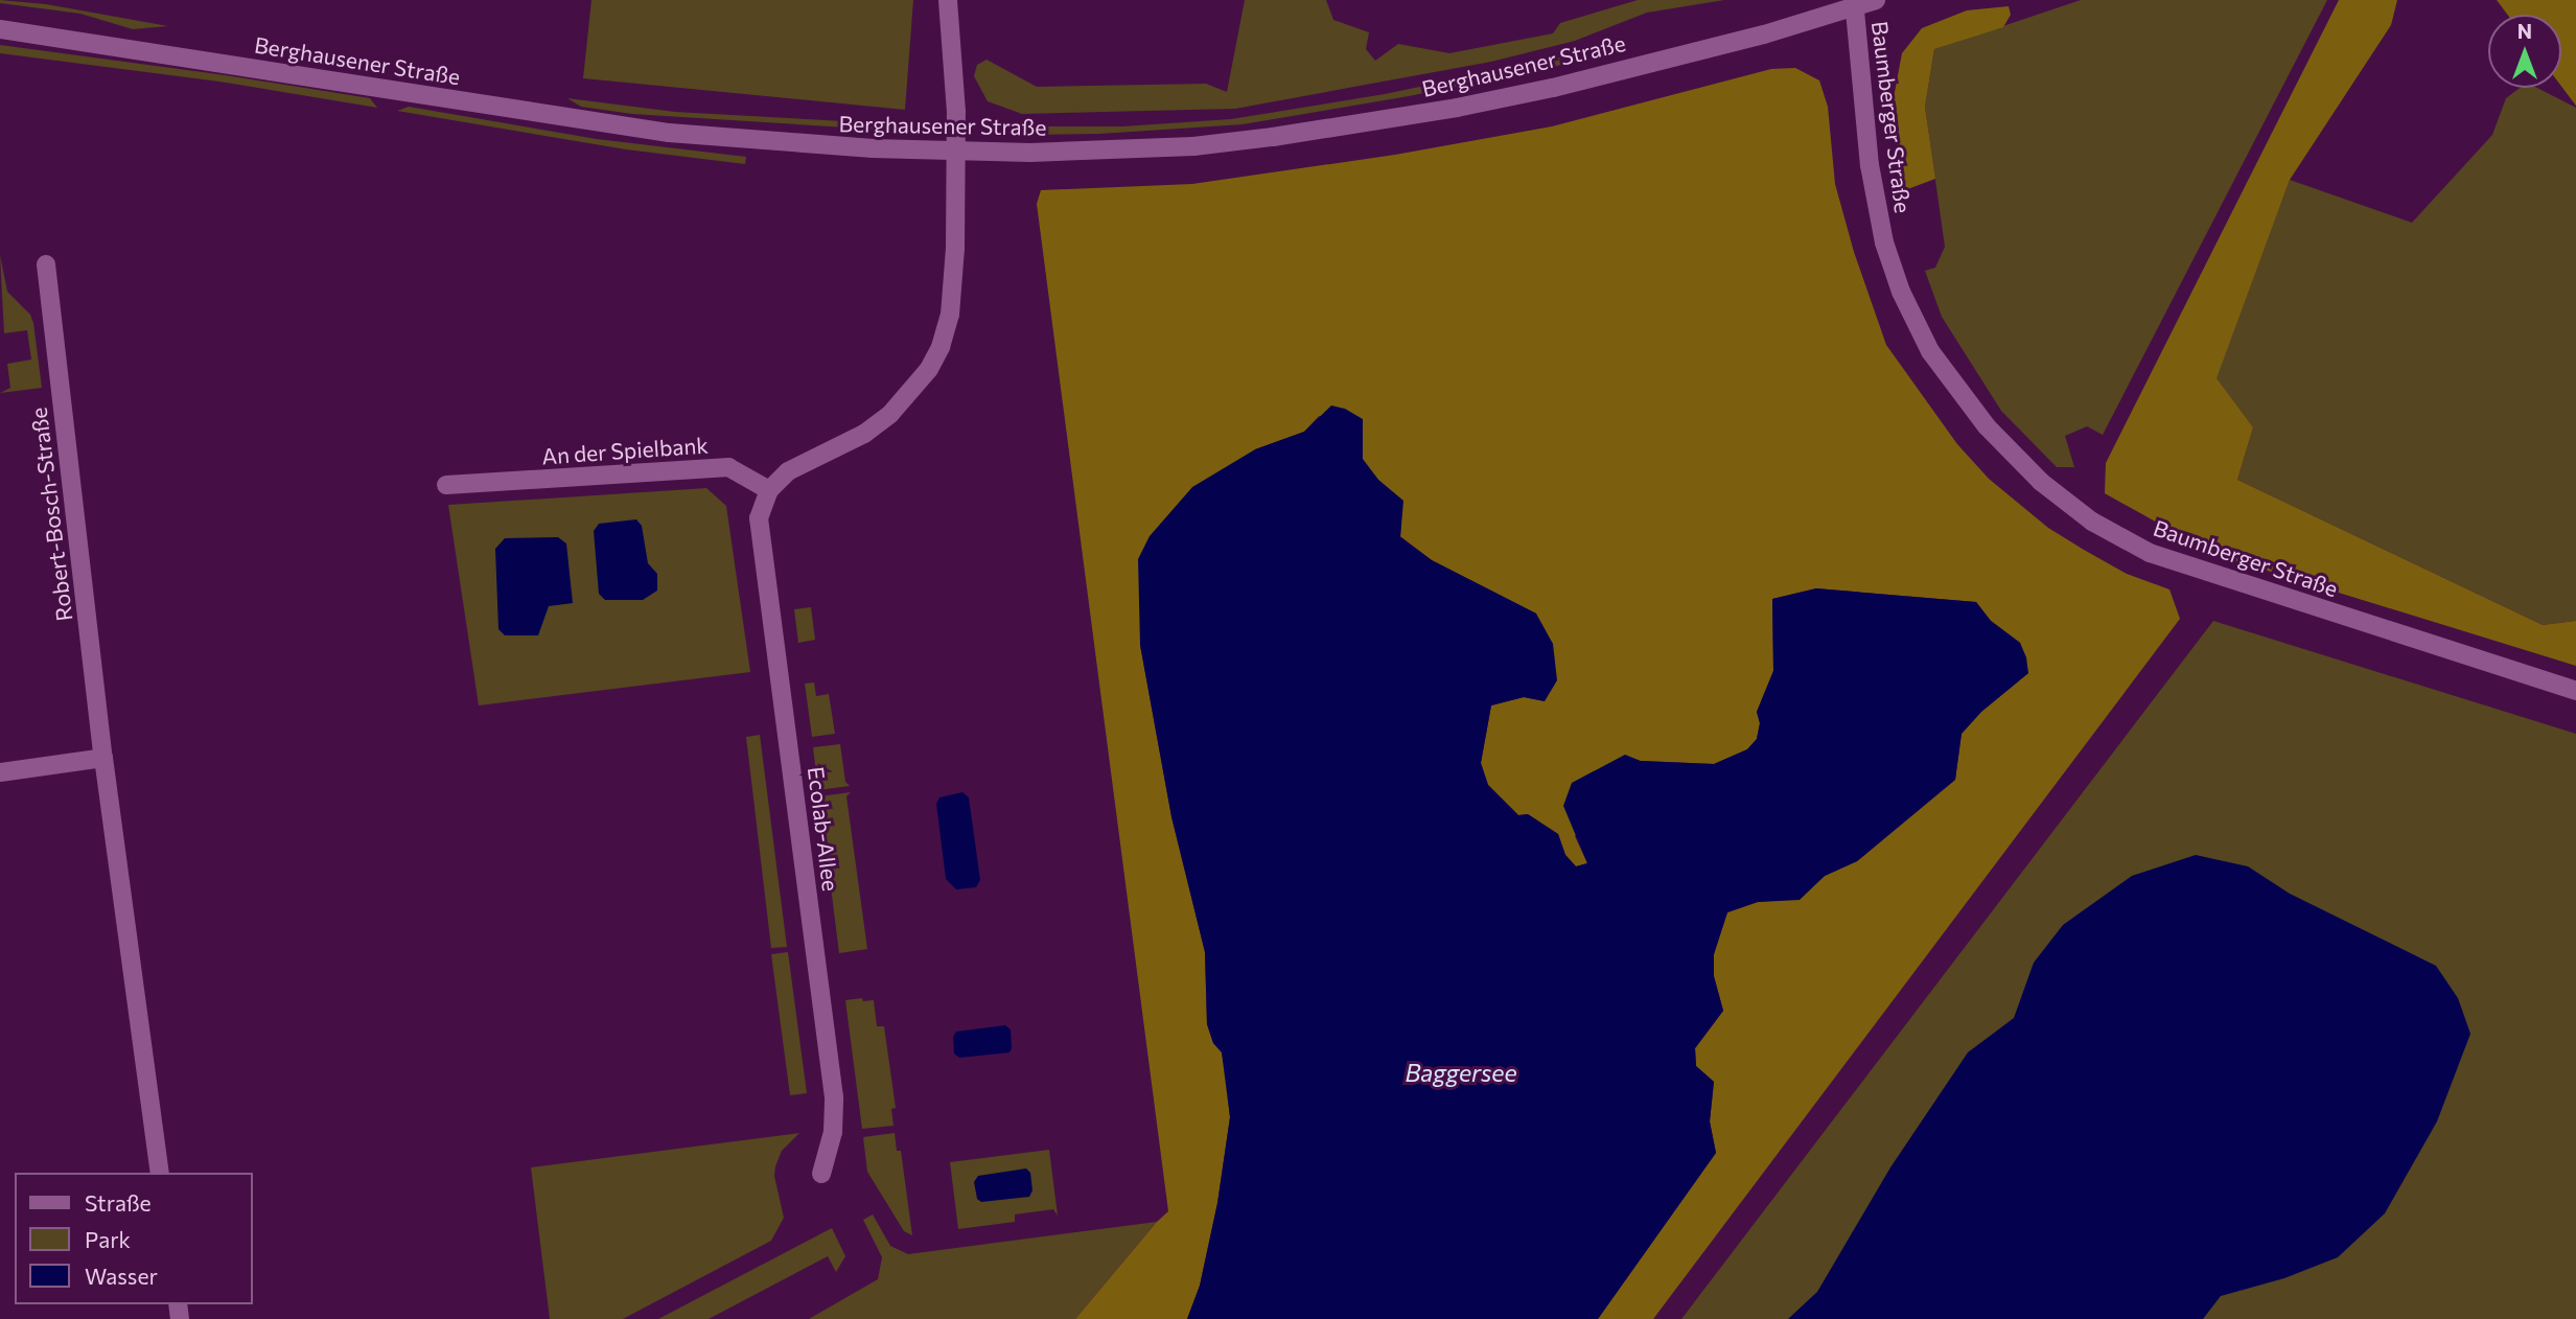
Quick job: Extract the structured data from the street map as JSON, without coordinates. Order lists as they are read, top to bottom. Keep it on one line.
{"streets":{"street":["Berghausener Straße","Baumberger Straße","An der Spielbank","Robert-Bosch-Straße","Ecolab-Allee"]},"crossings":[["Berghausener Straße","Baumberger Straße"],["An der Spielbank","Ecolab-Allee"]],"water":["Baggersee"],"legend":["Straße","Park","Wasser"],"north":"top"}
